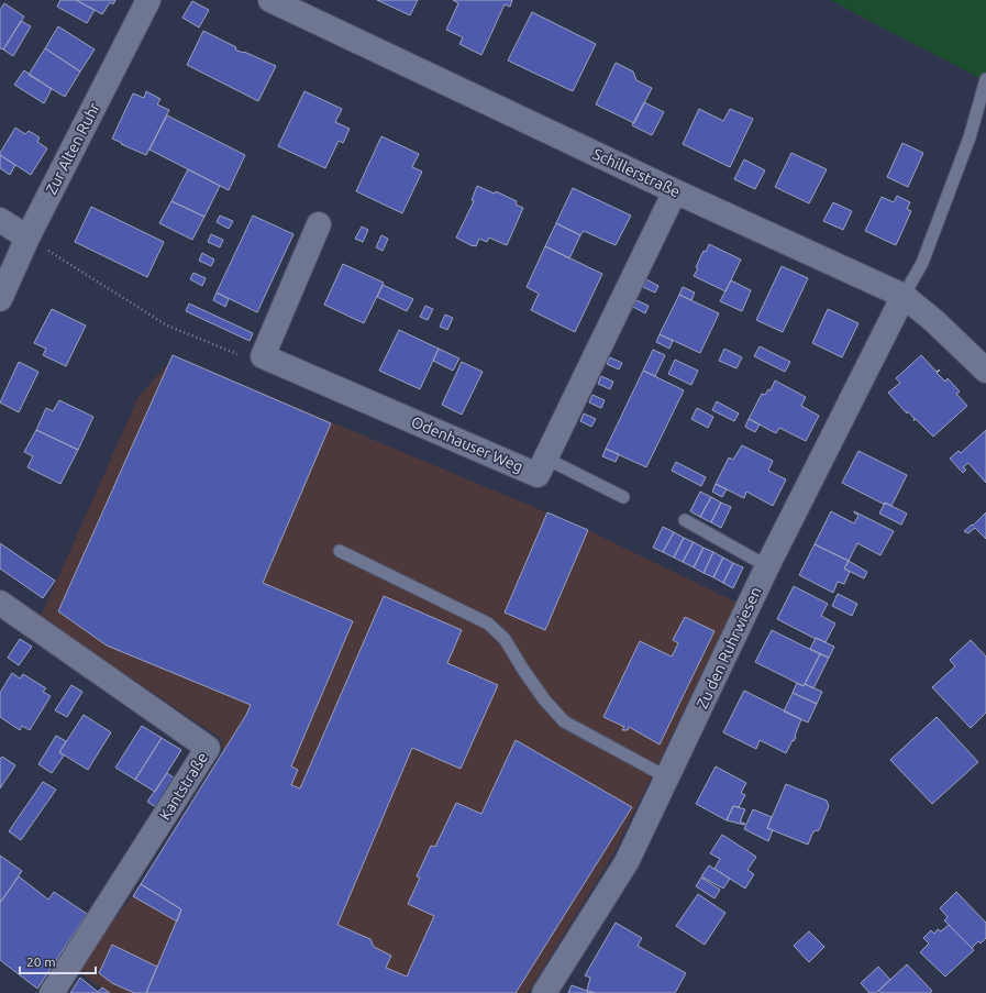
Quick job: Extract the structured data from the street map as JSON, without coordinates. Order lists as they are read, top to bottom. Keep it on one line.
{"streets":{"street":["Zur Alten Ruhr","Schillerstraße","Odenhauser Weg","Zu den Ruhrwiesen","Kantstraße"]},"crossings":[["Schillerstraße","Odenhauser Weg"],["Schillerstraße","Zu den Ruhrwiesen"]],"scale_bar":"20 m"}
